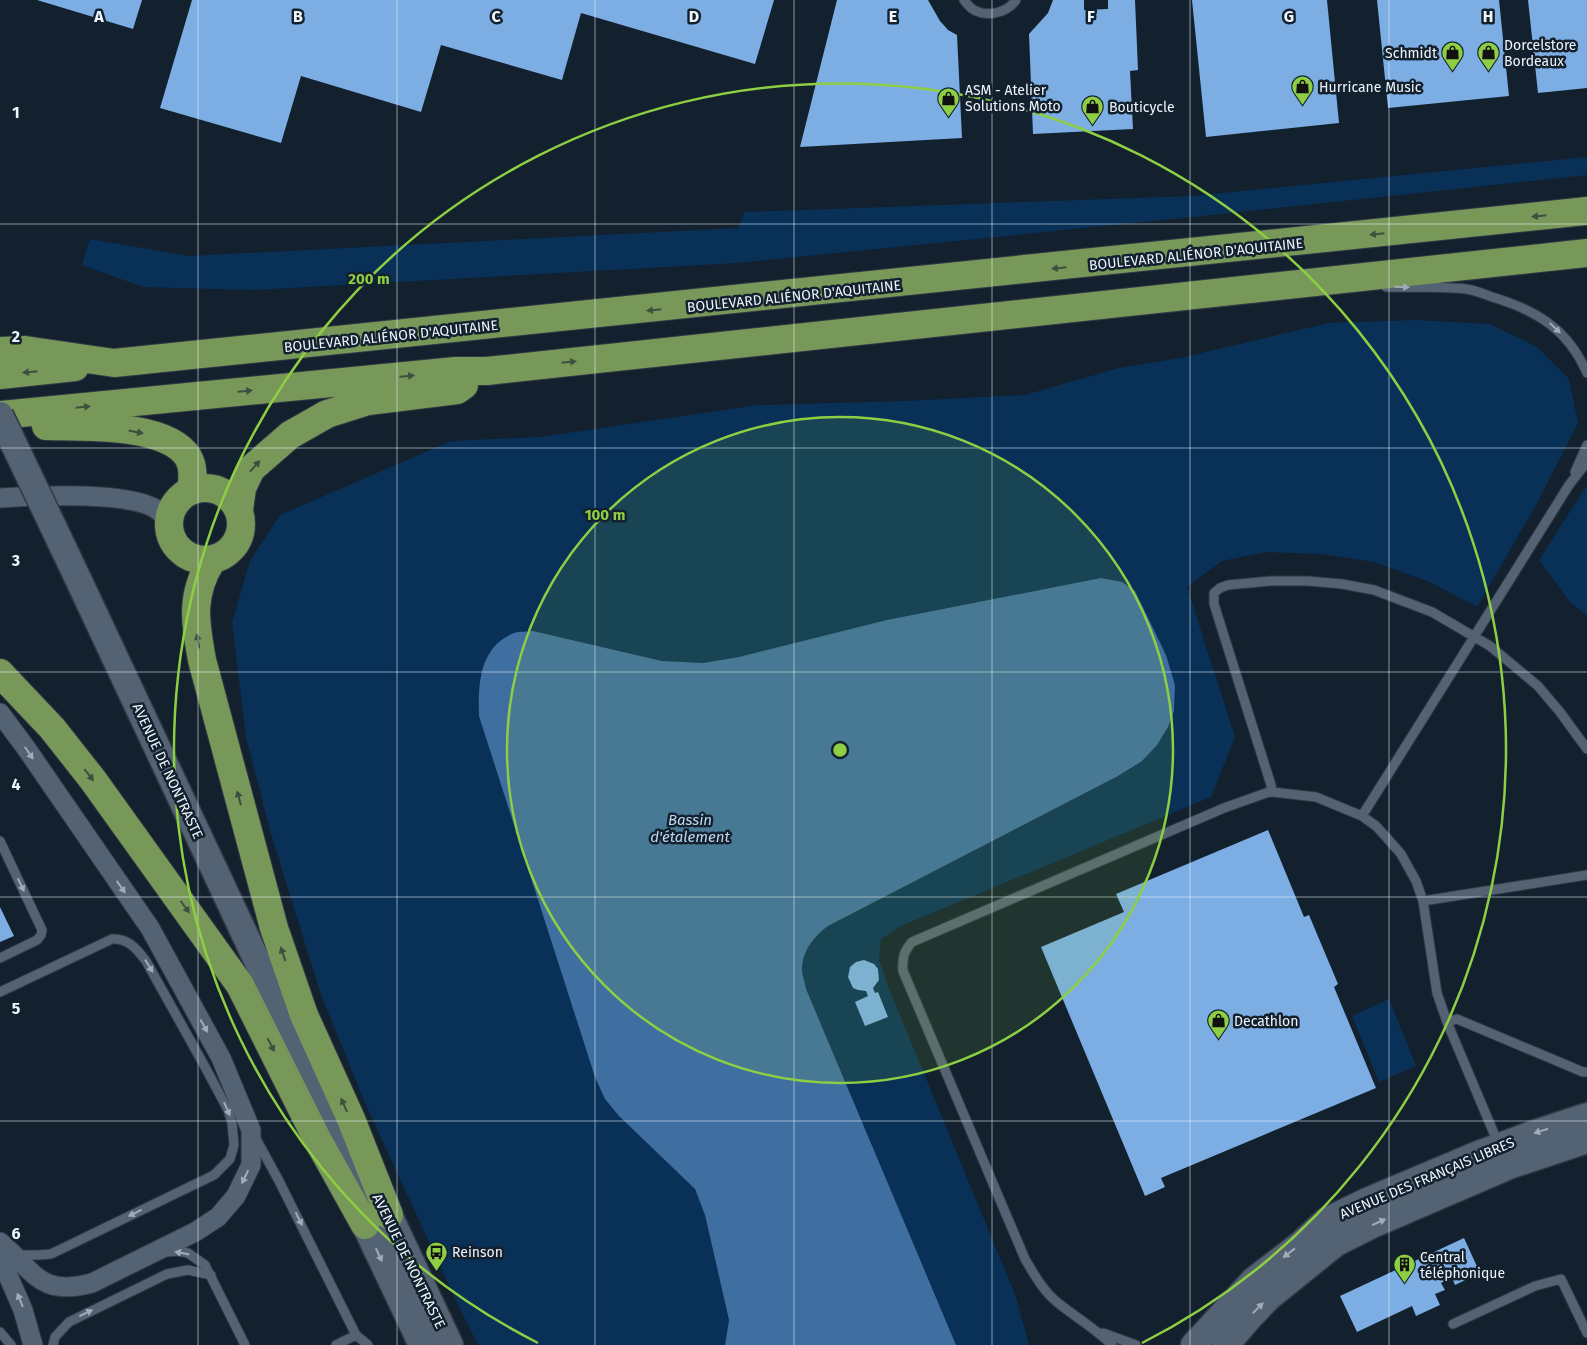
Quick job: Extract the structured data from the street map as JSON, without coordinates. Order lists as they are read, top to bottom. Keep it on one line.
{"streets":{"highway":["BOULEVARD ALIÉNOR D'AQUITAINE"],"street":["AVENUE DE NONTRASTE","AVENUE DES FRANÇAIS LIBRES"]},"water":["Bassin d'étalement"],"places":{"shop":["Schmidt","Dorcelstore Bordeaux","Hurricane Music","ASM - Atelier Solutions Moto","Bouticycle","Decathlon"],"bus stop":["Reinson"],"building":["Central téléphonique"]},"grid":{"columns":["A","B","C","D","E","F","G","H"],"rows":["1","2","3","4","5","6"]},"rings":["200 m","100 m"]}
